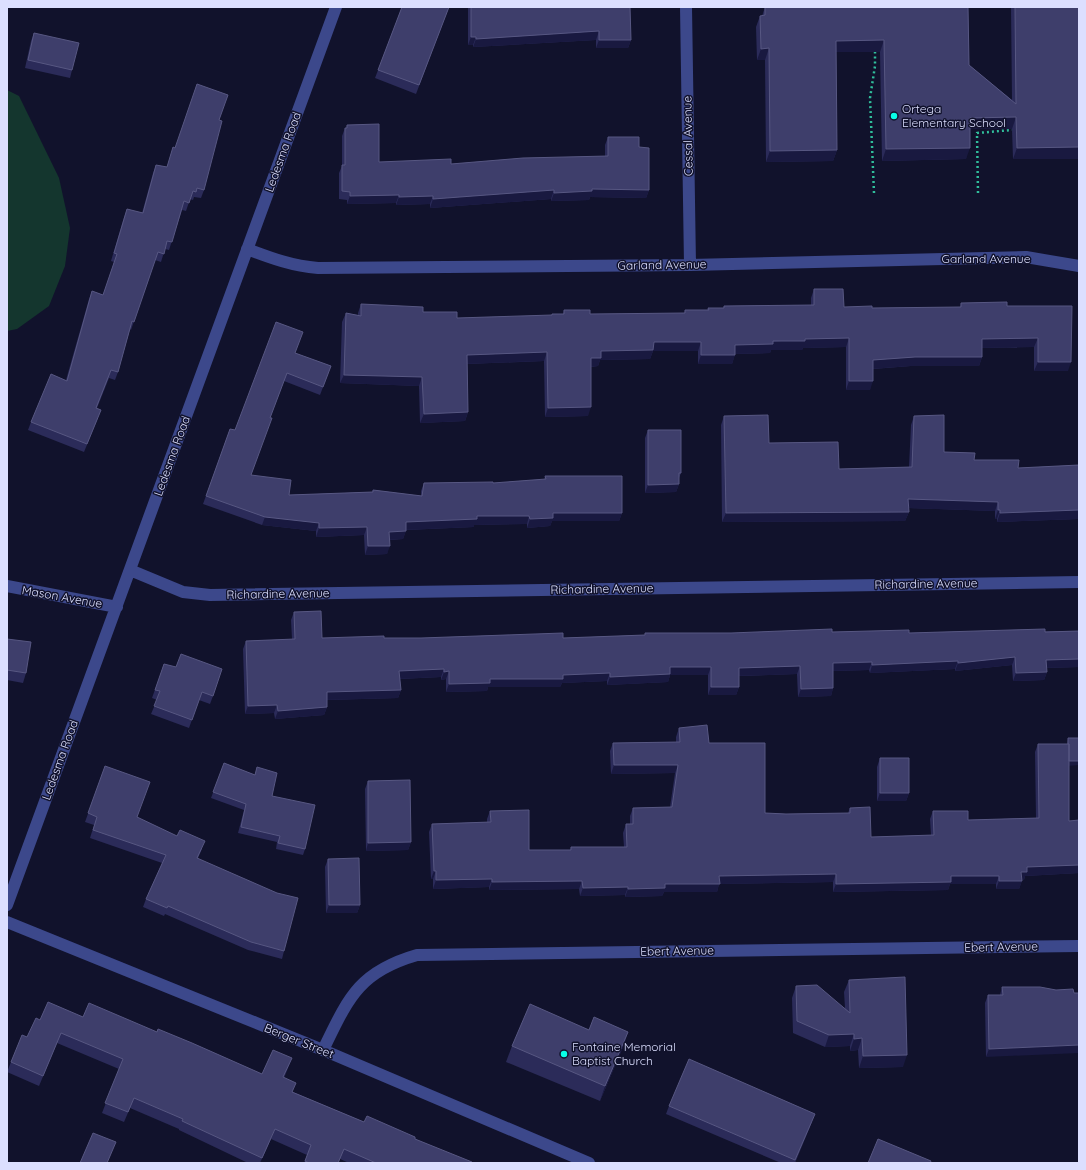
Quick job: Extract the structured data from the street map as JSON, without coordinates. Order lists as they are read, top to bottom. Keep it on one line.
{"streets":{"street":["Cessal Avenue","Ledesma Road","Garland Avenue","Richardine Avenue","Mason Avenue","Ebert Avenue","Berger Street"]},"crossings":[["Cessal Avenue","Garland Avenue"],["Ledesma Road","Garland Avenue"],["Ledesma Road","Richardine Avenue"],["Ledesma Road","Mason Avenue"],["Ebert Avenue","Berger Street"]],"places":["Ortega Elementary School","Fontaine Memorial Baptist Church"]}
